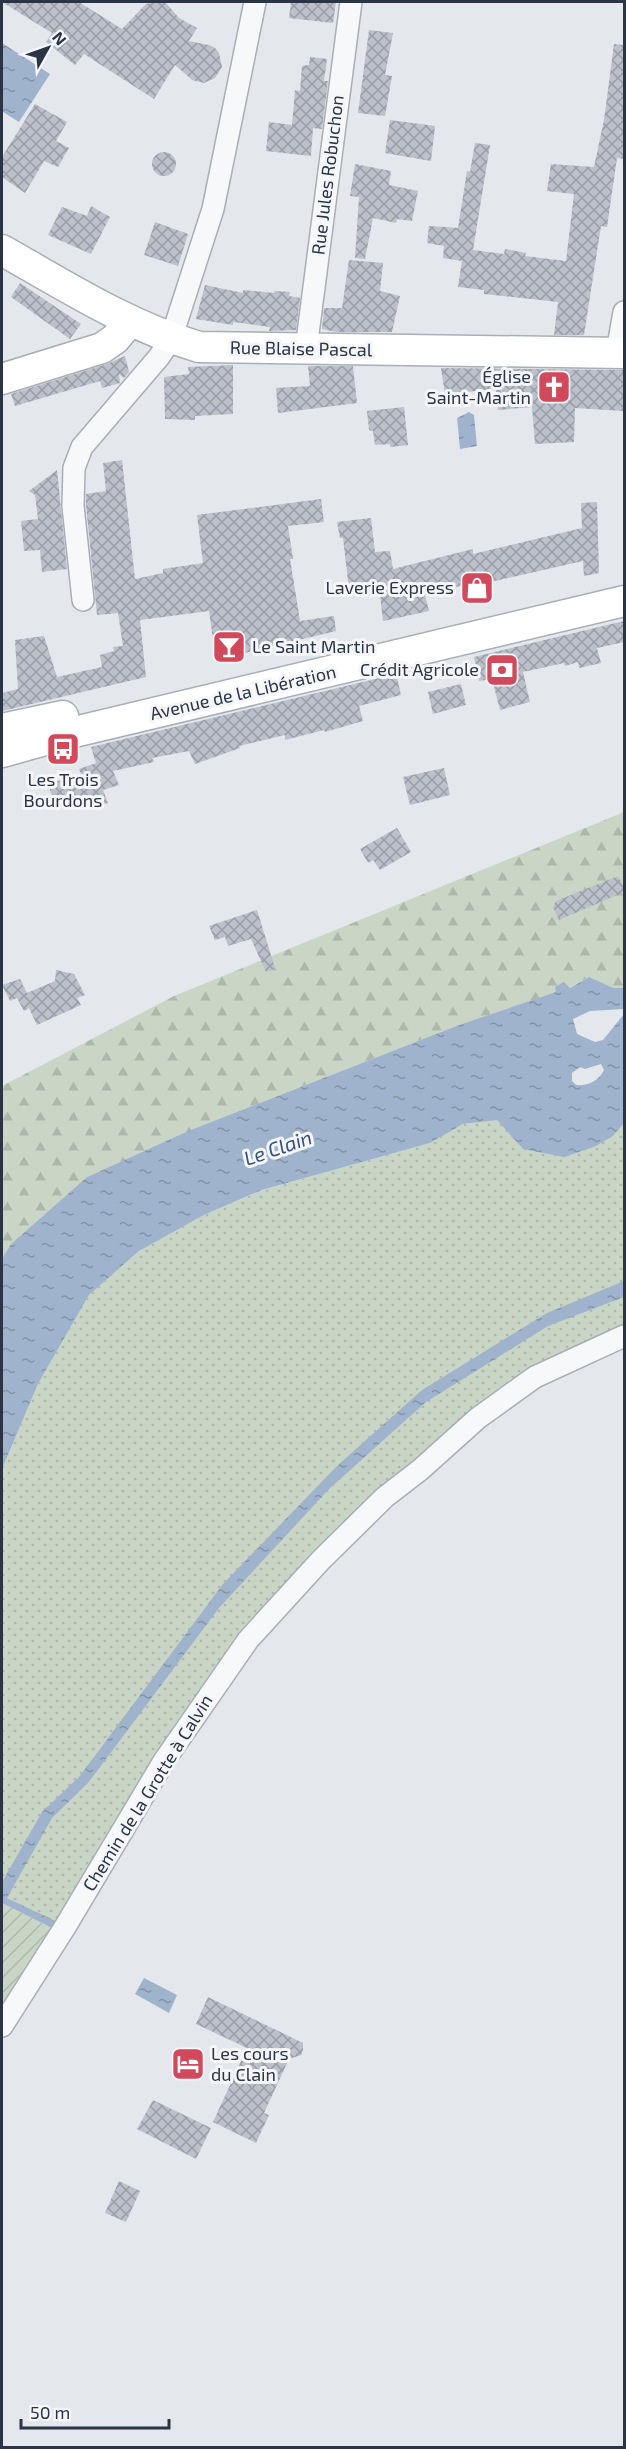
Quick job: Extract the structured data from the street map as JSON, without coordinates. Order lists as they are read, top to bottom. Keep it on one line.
{"streets":{"main road":["Rue Blaise Pascal","Avenue de la Libération"],"street":["Rue Jules Robuchon","Chemin de la Grotte à Calvin"]},"crossings":[["Rue Jules Robuchon","Rue Blaise Pascal"]],"water":["Le Clain"],"places":{"church":["Église Saint-Martin"],"shop":["Laverie Express"],"bar":["Le Saint Martin"],"bank":["Crédit Agricole"],"bus stop":["Les Trois Bourdons"],"hotel":["Les cours du Clain"]},"scale_bar":"50 m","north":"top right"}
